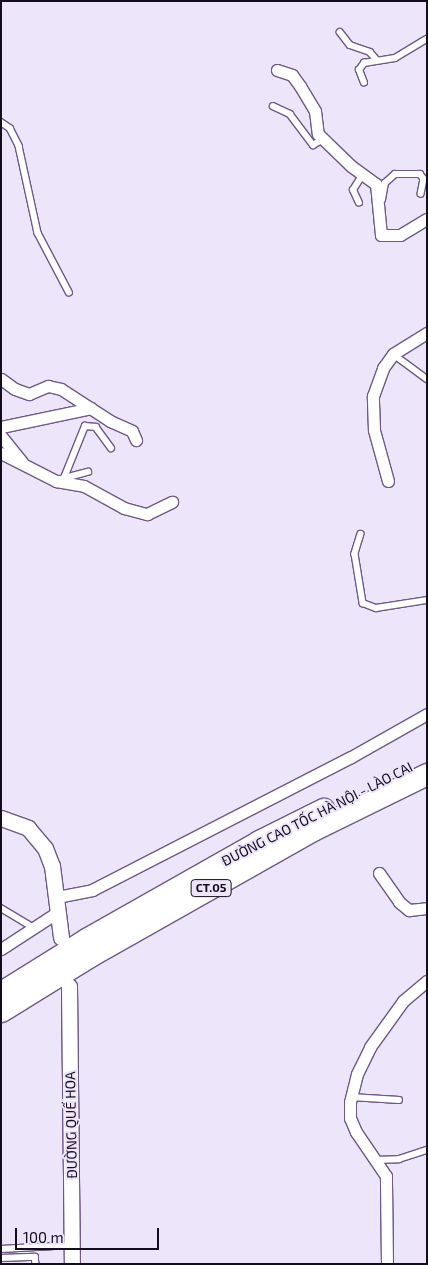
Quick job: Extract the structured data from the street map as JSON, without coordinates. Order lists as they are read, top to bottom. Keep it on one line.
{"streets":{"highway":["ĐƯỜNG CAO TỐC HÀ NỘI - LÀO CAI","CT.05"],"street":["ĐƯỜNG QUẾ HOA"]},"scale_bar":"100 m"}
